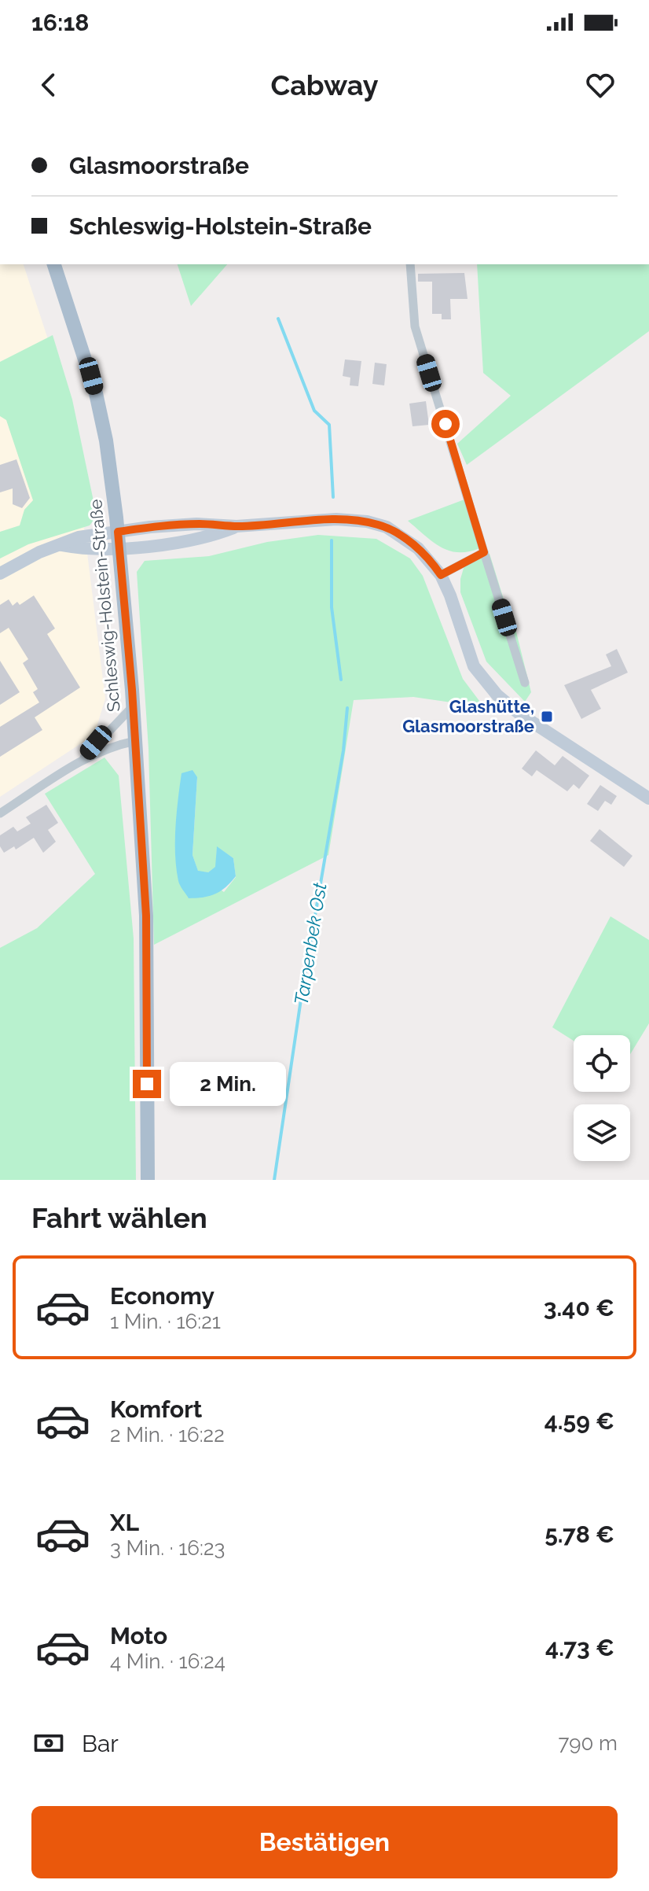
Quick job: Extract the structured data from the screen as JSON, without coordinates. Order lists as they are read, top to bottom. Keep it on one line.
{"streets":{"main road":["Schleswig-Holstein-Straße"]},"water":["Tarpenbek Ost"],"places":{"transit":["Glashütte, Glasmoorstraße"]},"page":{"status":"16:18","header":"Cabway","banner":["Glasmoorstraße","Schleswig-Holstein-Straße"],"bubble":"2 Min.","heading":"Fahrt wählen","list":[{"name":"Economy","note":"1 Min. · 16:21","value":"3.40 €"},{"name":"Komfort","note":"2 Min. · 16:22","value":"4.59 €"},{"name":"XL","note":"3 Min. · 16:23","value":"5.78 €"},{"name":"Moto","note":"4 Min. · 16:24","value":"4.73 €"}],"pay":["Bar","790 m"],"buttons":"Bestätigen"}}
